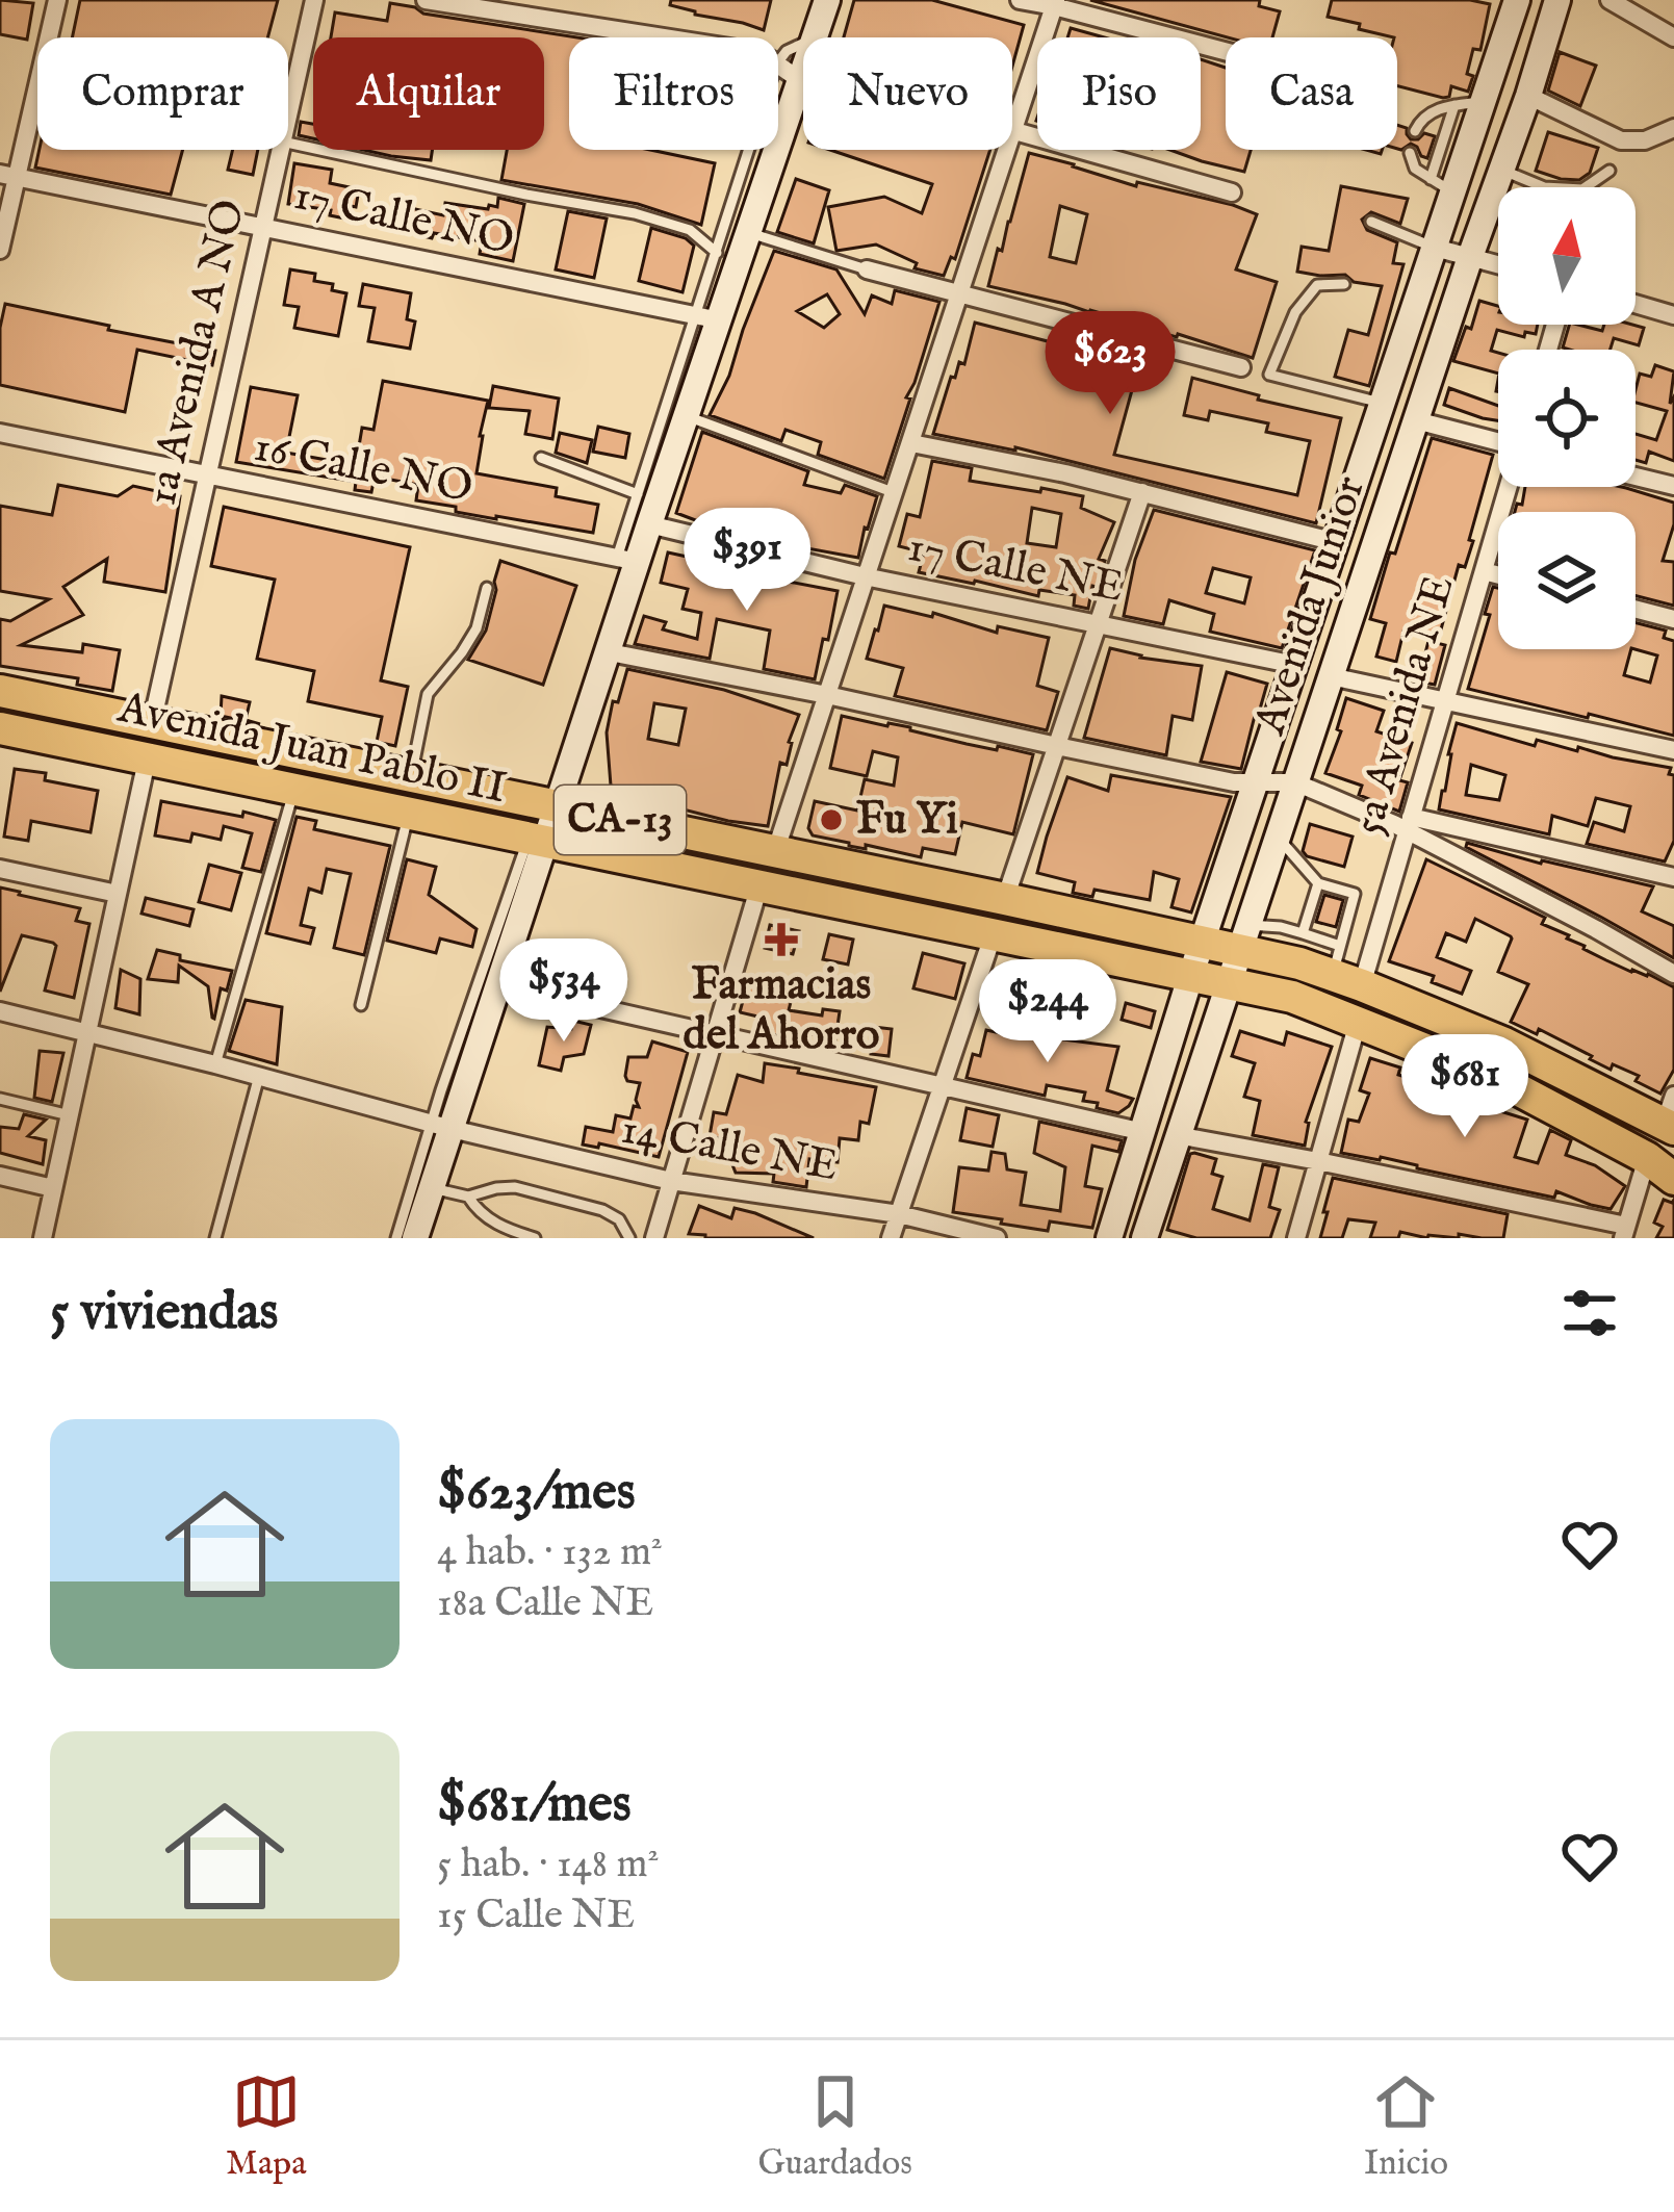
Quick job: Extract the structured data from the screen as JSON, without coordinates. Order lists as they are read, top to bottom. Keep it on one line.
{"streets":{"highway":["Avenida Juan Pablo II","CA-13"],"main road":["Avenida Junior"],"street":["17 Calle NO","1a Avenida A NO","16 Calle NO","17 Calle NE","5a Avenida NE","14 Calle NE"]},"crossings":[["17 Calle NO","1a Avenida A NO"],["1a Avenida A NO","16 Calle NO"],["1a Avenida A NO","Avenida Juan Pablo II"],["17 Calle NE","Avenida Junior"],["Avenida Junior","Avenida Juan Pablo II"],["5a Avenida NE","Avenida Juan Pablo II"]],"places":{"other":["Fu Yi"],"health":["Farmacias del Ahorro"]},"north":"top","page":{"chip":["Comprar","Alquilar","Filtros","Nuevo","Piso","Casa"],"price":["$623","$391","$534","$244","$681"],"heading":"5 viviendas","list":[{"name":"$623/mes","note":"4 hab. · 132 m² · 18a Calle NE"},{"name":"$681/mes","note":"5 hab. · 148 m² · 15 Calle NE"}],"tabs":["Mapa","Guardados","Inicio"]}}
